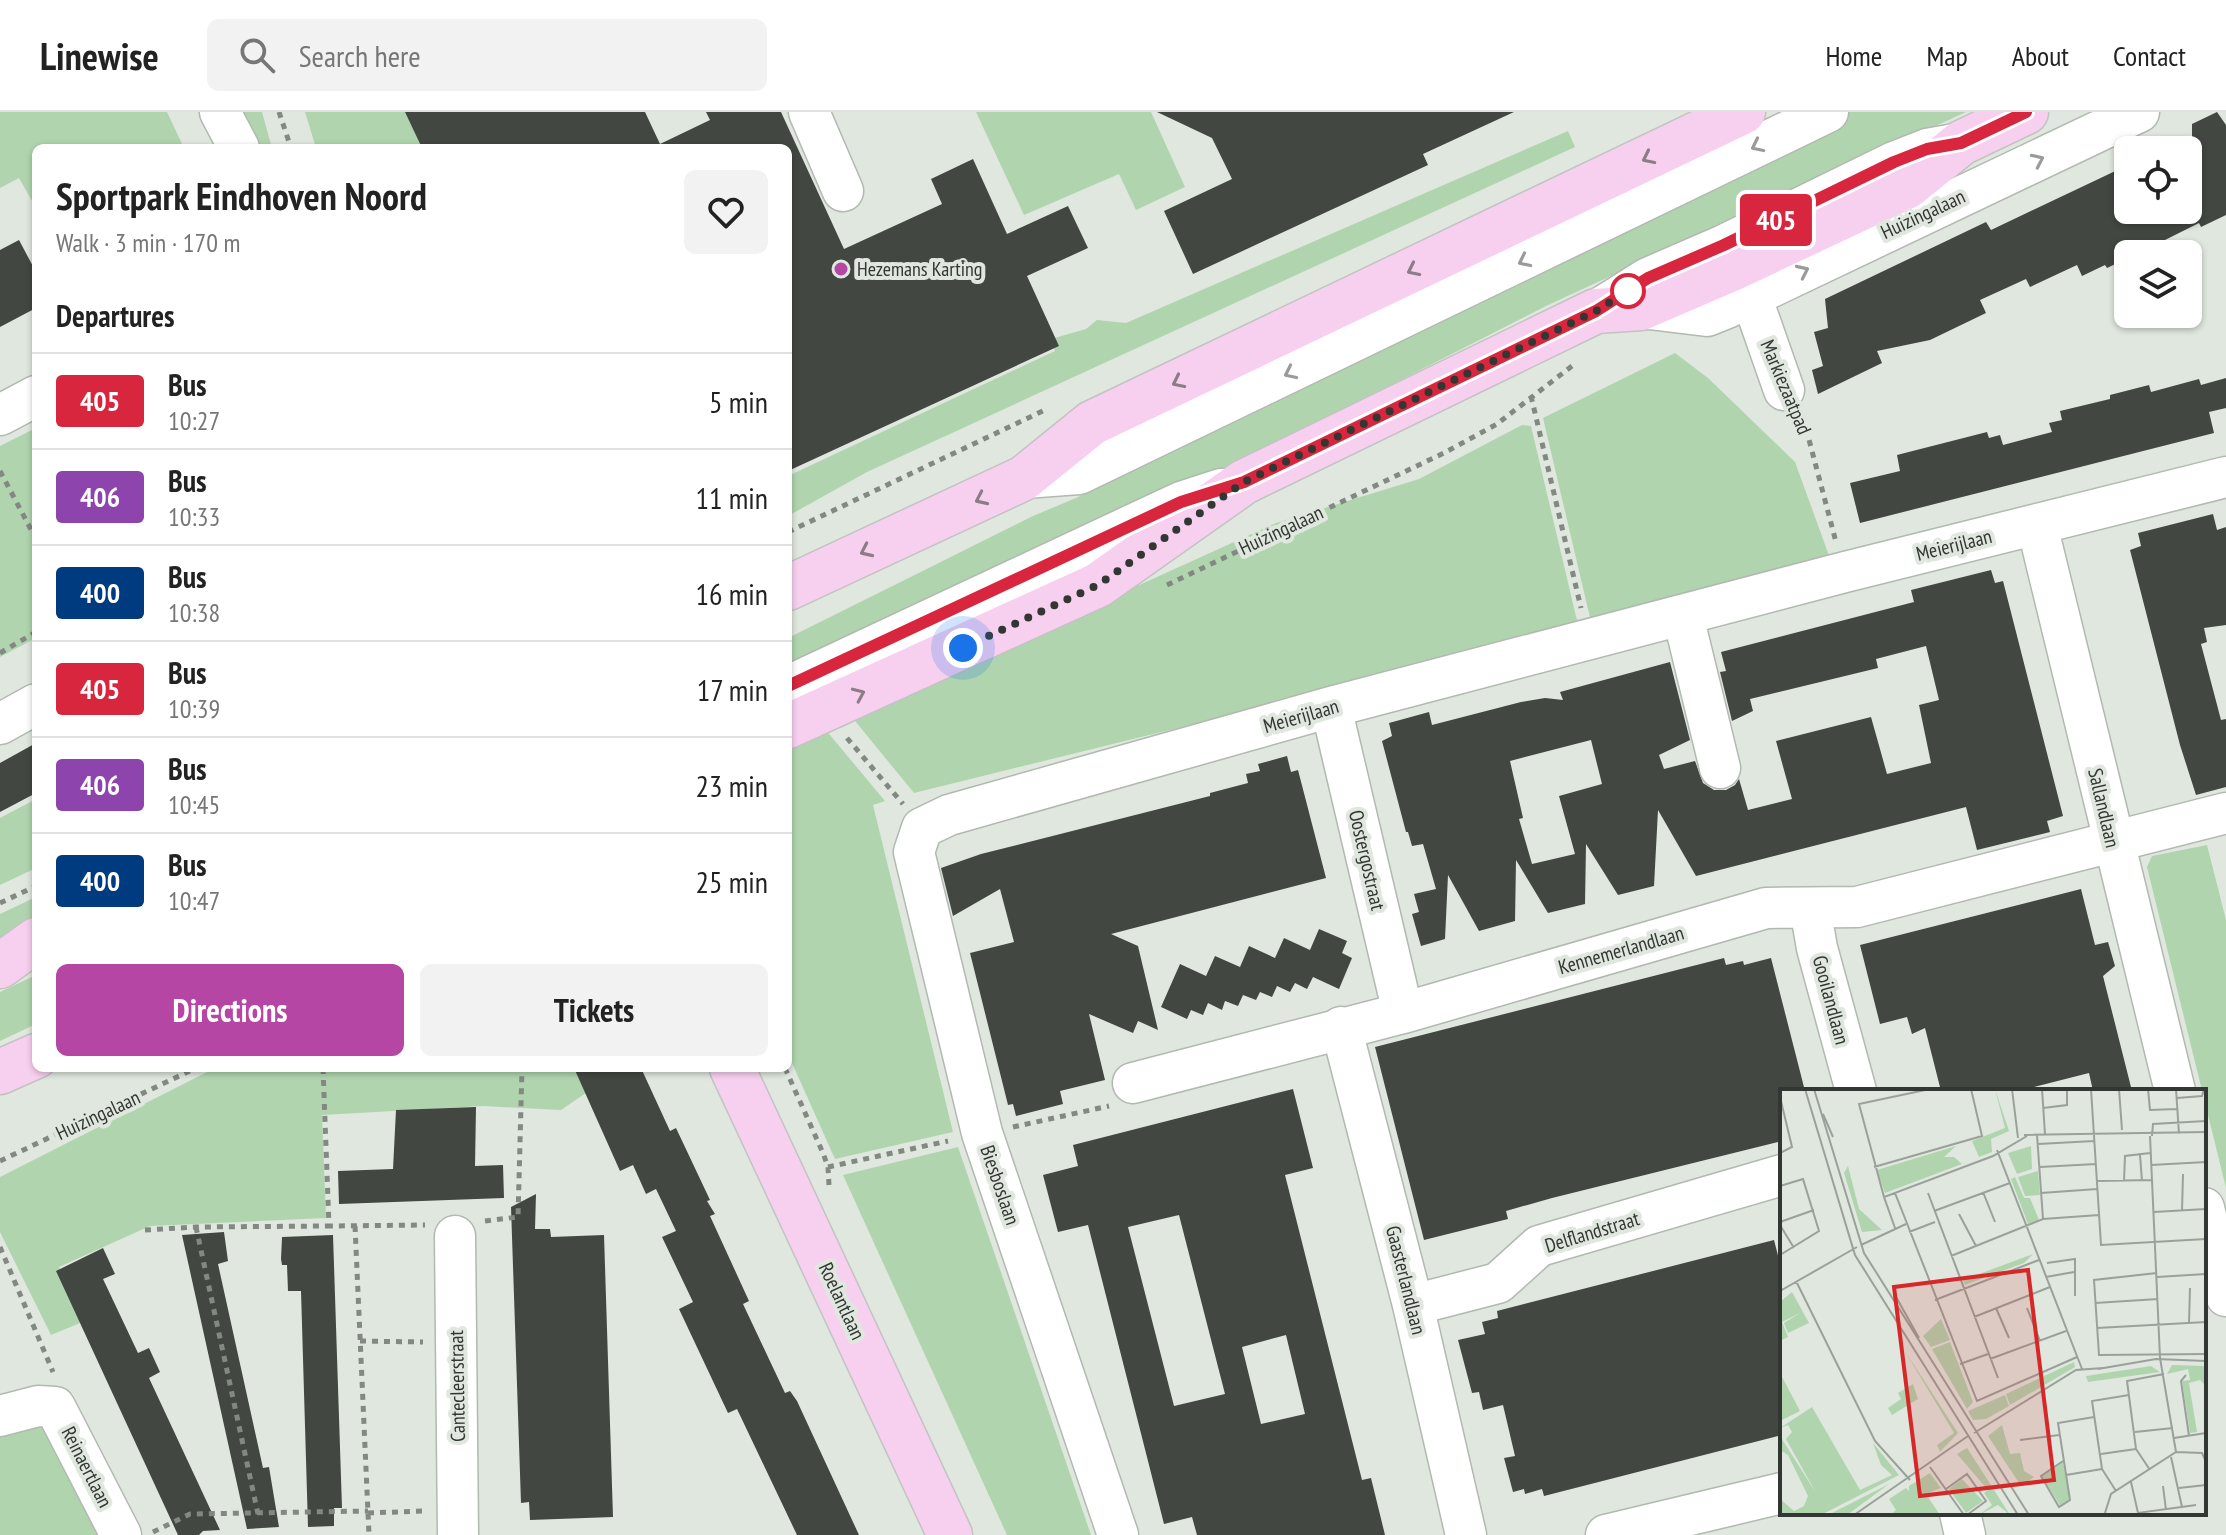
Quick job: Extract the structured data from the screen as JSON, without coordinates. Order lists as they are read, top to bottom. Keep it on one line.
{"streets":{"main road":["Huizingalaan","Roelantlaan"],"street":["Markiezaatpad","Meierijlaan","Sallandlaan","Oostergostraat","Kennemerlandlaan","Gooilandlaan","Biesboslaan","Delflandstraat","Gaasterlandlaan","Cantecleerstraat","Reinaertlaan"]},"crossings":[["Huizingalaan","Markiezaatpad"],["Markiezaatpad","Meierijlaan"],["Meierijlaan","Sallandlaan"],["Meierijlaan","Oostergostraat"],["Meierijlaan","Biesboslaan"],["Sallandlaan","Kennemerlandlaan"],["Oostergostraat","Kennemerlandlaan"],["Kennemerlandlaan","Gooilandlaan"],["Kennemerlandlaan","Gaasterlandlaan"],["Delflandstraat","Gaasterlandlaan"]],"places":["Hezemans Karting"],"lines":["bus line 405"],"page":{"header":"Linewise","search":"Search here","nav":["Home","Map","About","Contact"],"on_map":"405","heading":[["Sportpark Eindhoven Noord","Walk · 3 min · 170 m"],"Departures"],"list":[{"mark":"405","name":"Bus","note":"10:27","value":"5 min"},{"mark":"406","name":"Bus","note":"10:33","value":"11 min"},{"mark":"400","name":"Bus","note":"10:38","value":"16 min"},{"mark":"405","name":"Bus","note":"10:39","value":"17 min"},{"mark":"406","name":"Bus","note":"10:45","value":"23 min"},{"mark":"400","name":"Bus","note":"10:47","value":"25 min"}],"buttons":["Directions","Tickets"]}}
